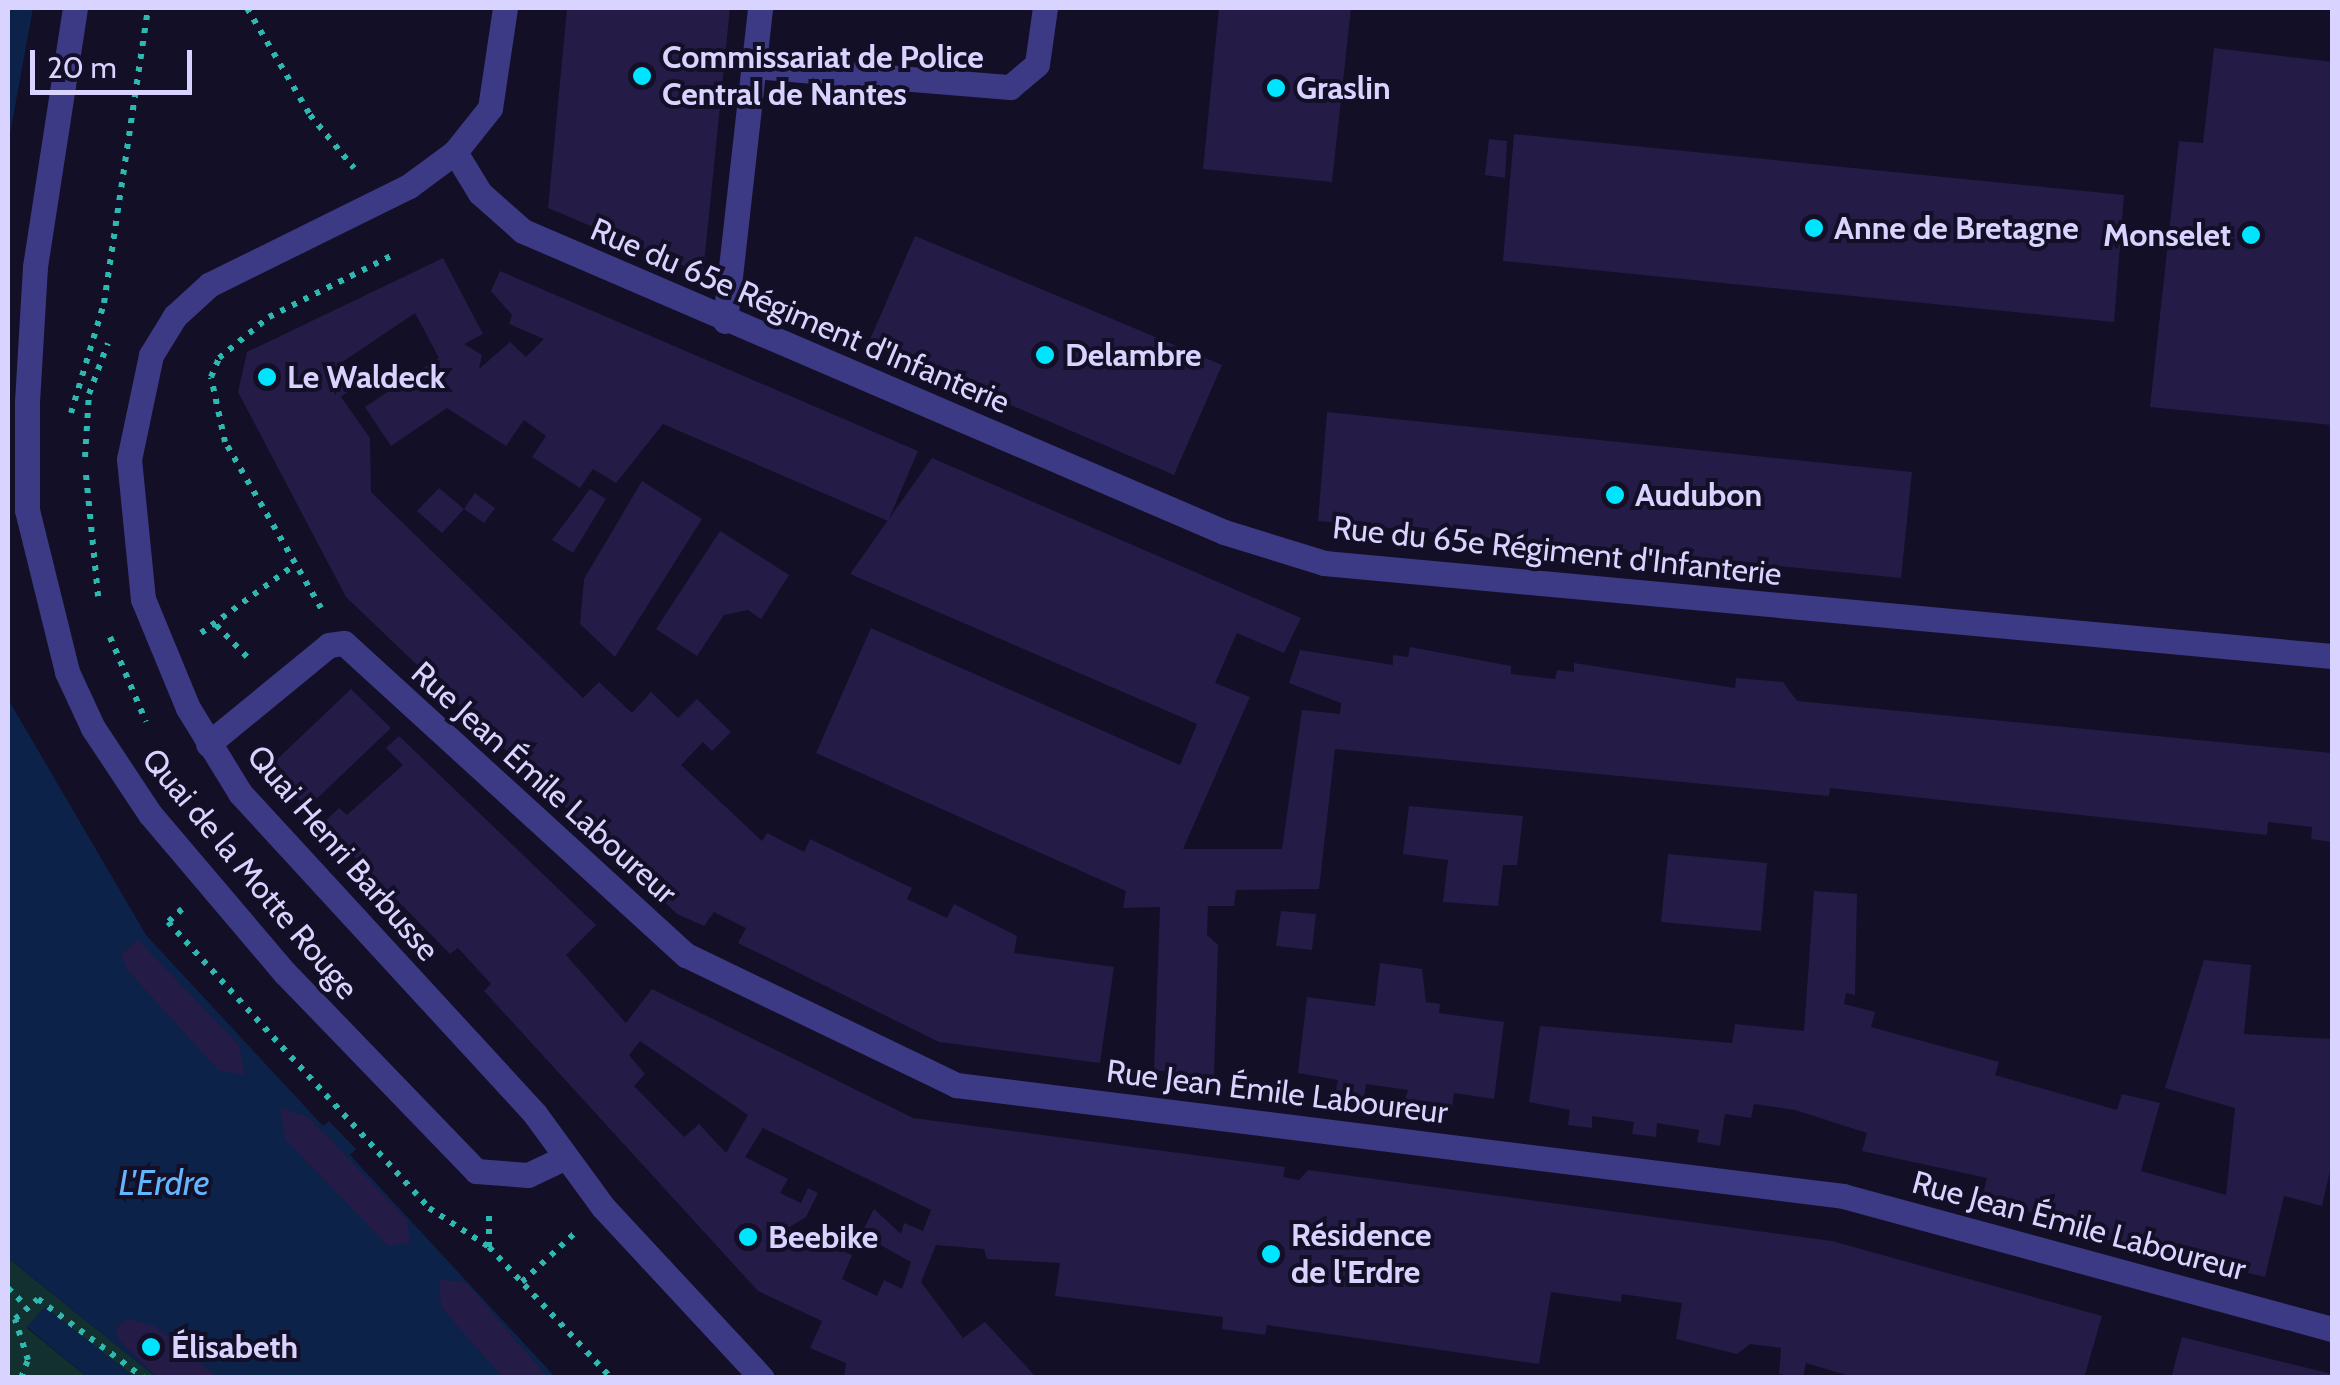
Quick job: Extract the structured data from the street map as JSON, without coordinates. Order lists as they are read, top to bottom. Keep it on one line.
{"streets":{"street":["Rue du 65e Régiment d'Infanterie","Rue Jean Émile Laboureur","Quai Henri Barbusse","Quai de la Motte Rouge"]},"crossings":[["Rue du 65e Régiment d'Infanterie","Quai Henri Barbusse"],["Quai Henri Barbusse","Quai de la Motte Rouge"]],"water":["L'Erdre"],"places":["Commissariat de Police Central de Nantes","Graslin","Anne de Bretagne","Monselet","Delambre","Le Waldeck","Audubon","Beebike","Résidence de l'Erdre","Élisabeth"],"scale_bar":"20 m"}
